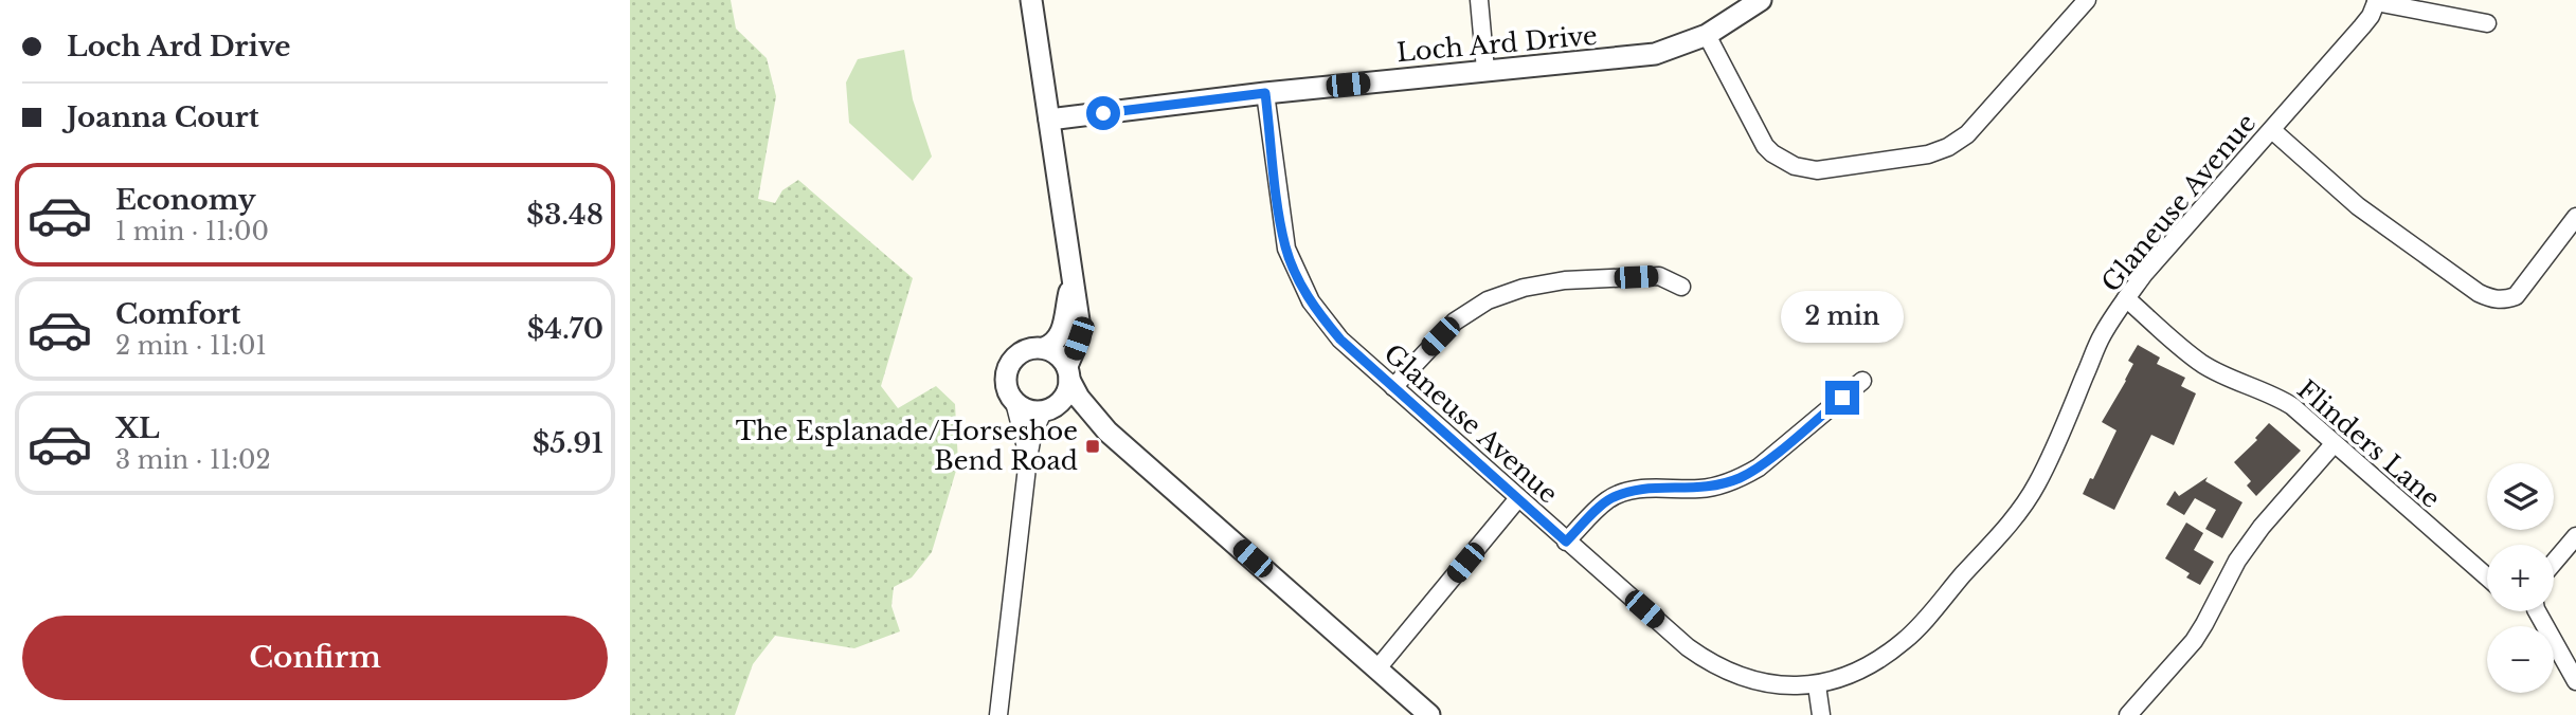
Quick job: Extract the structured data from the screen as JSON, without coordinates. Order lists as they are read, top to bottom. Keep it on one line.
{"streets":{"street":["Loch Ard Drive","Glaneuse Avenue","Flinders Lane"]},"crossings":[["Loch Ard Drive","Glaneuse Avenue"],["Glaneuse Avenue","Flinders Lane"]],"places":{"transit":["The Esplanade/Horseshoe Bend Road"]},"page":{"banner":["Loch Ard Drive","Joanna Court"],"list":[{"name":"Economy","note":"1 min · 11:00","value":"$3.48"},{"name":"Comfort","note":"2 min · 11:01","value":"$4.70"},{"name":"XL","note":"3 min · 11:02","value":"$5.91"}],"bubble":"2 min","map_buttons":["+","−"],"buttons":"Confirm"}}
